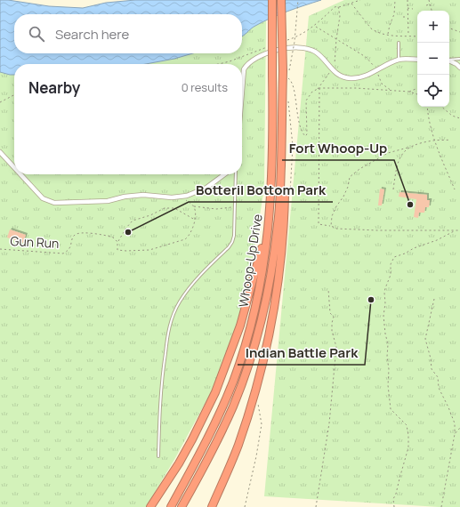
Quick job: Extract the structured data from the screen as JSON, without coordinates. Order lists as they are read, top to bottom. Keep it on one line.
{"streets":{"highway":["Whoop-Up Drive"],"path":["Gun Run"]},"places":["Fort Whoop-Up","Botteril Bottom Park","Indian Battle Park"],"page":{"map_buttons":["+","−"],"search":"Search here","heading":["Nearby","0 results"]}}
